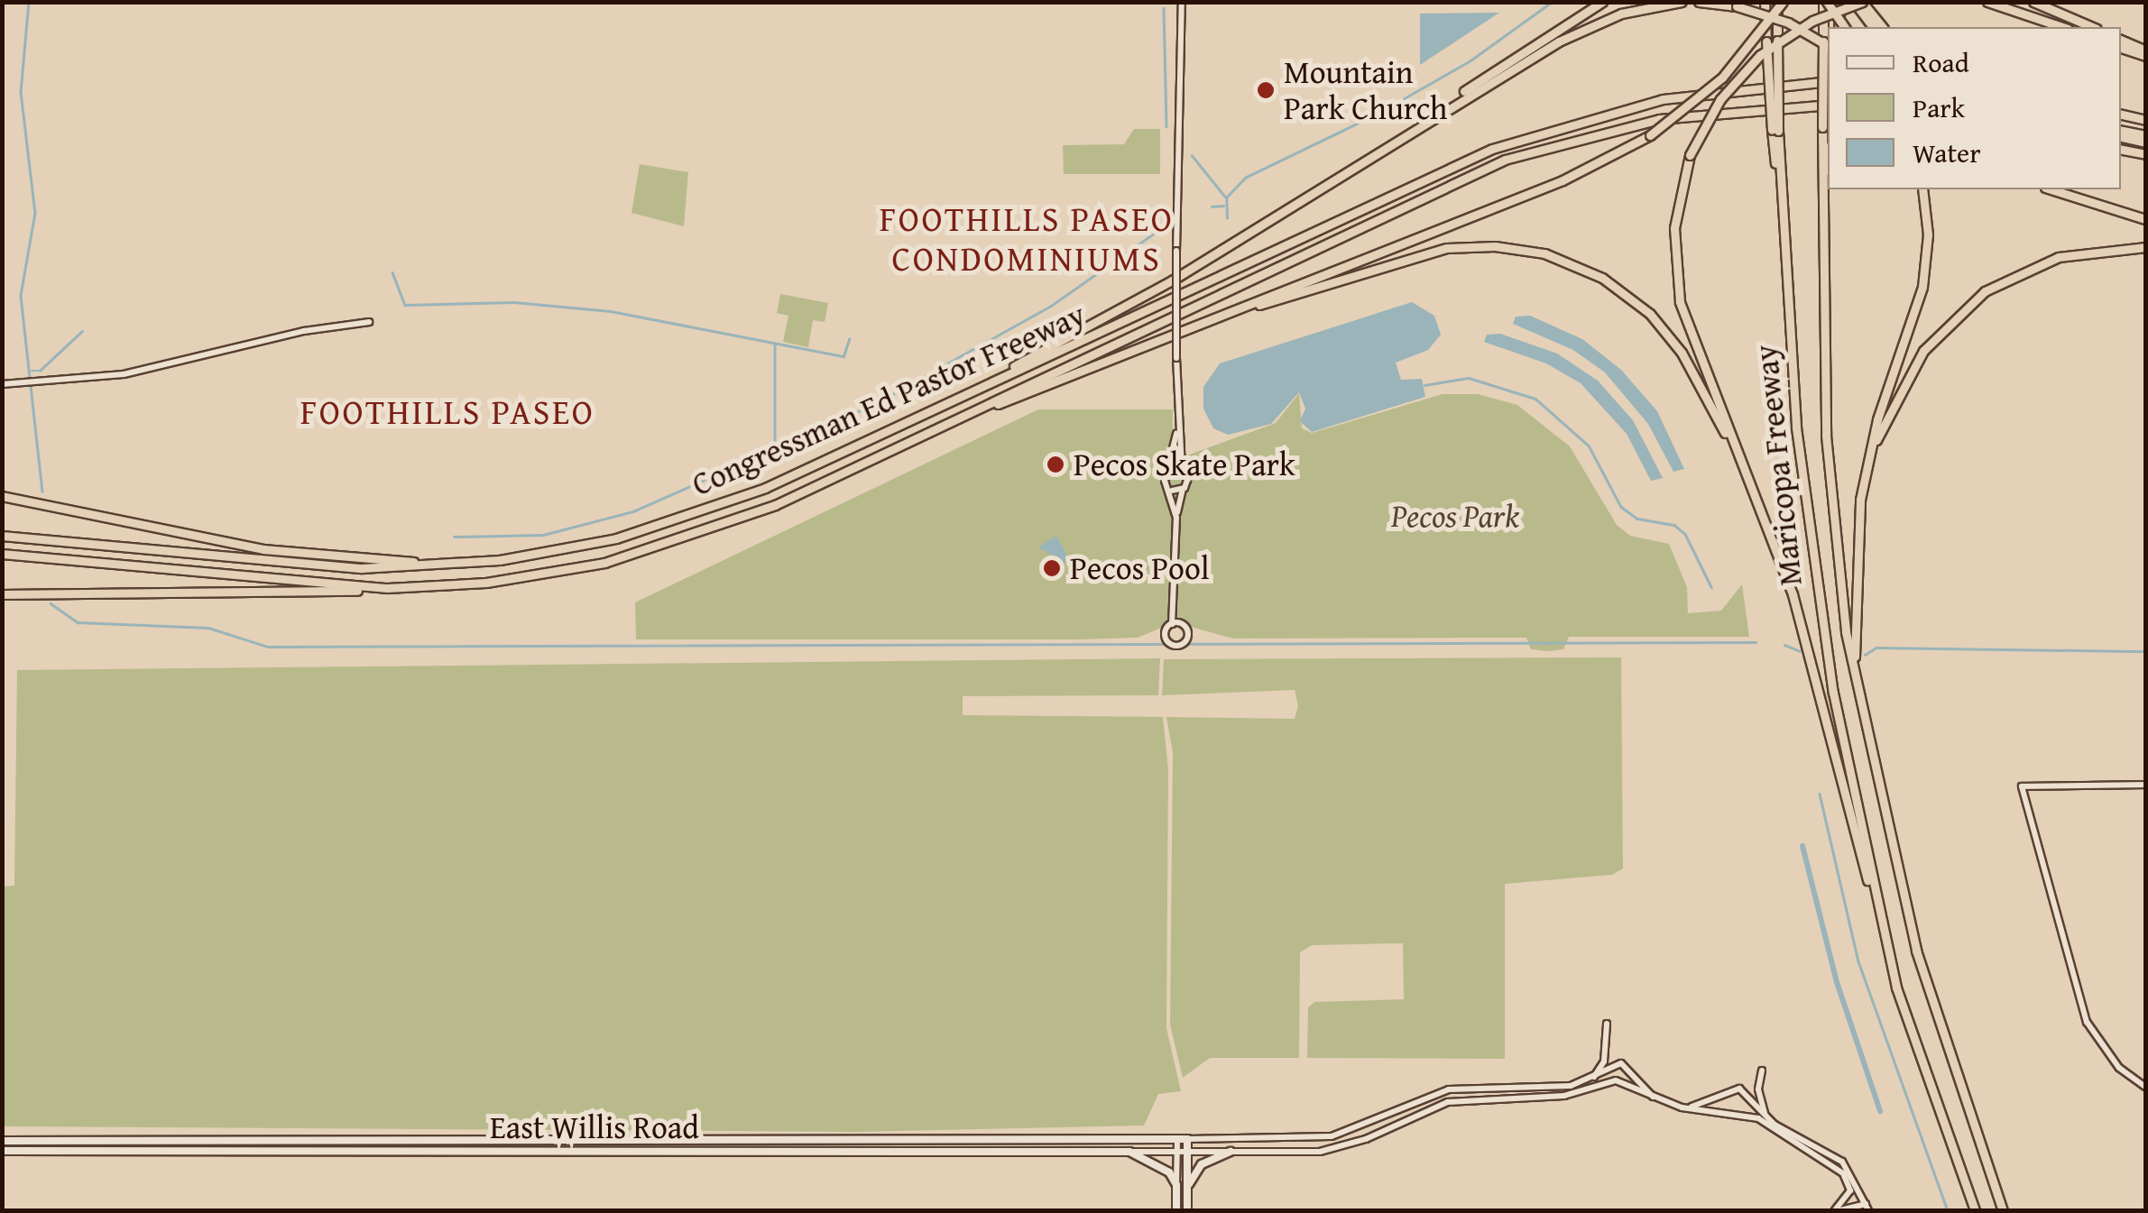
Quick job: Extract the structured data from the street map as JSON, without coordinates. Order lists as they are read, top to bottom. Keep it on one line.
{"streets":{"highway":["Congressman Ed Pastor Freeway","Maricopa Freeway"],"main road":["East Willis Road"]},"districts":["FOOTHILLS PASEO CONDOMINIUMS","FOOTHILLS PASEO"],"parks":["Pecos Park"],"places":["Mountain Park Church","Pecos Skate Park","Pecos Pool"],"legend":["Road","Park","Water"]}
